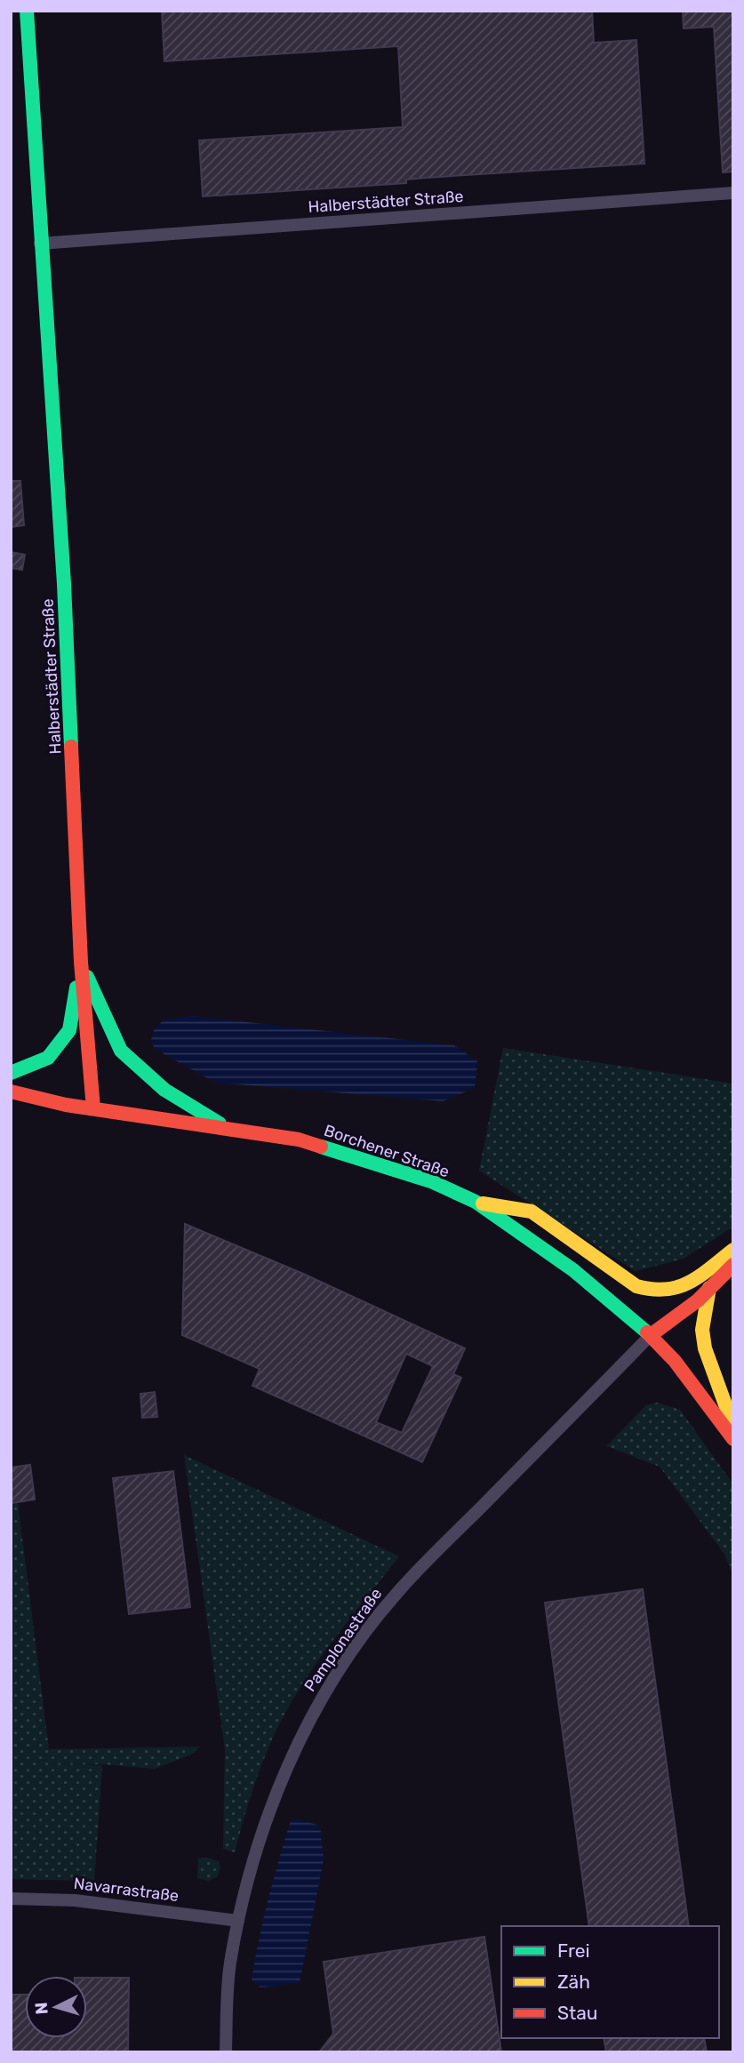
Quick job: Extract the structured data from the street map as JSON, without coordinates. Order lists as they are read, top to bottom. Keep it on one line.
{"streets":{"main road":["Halberstädter Straße","Borchener Straße"],"street":["Pamplonastraße","Navarrastraße"]},"crossings":[["Halberstädter Straße","Borchener Straße"],["Borchener Straße","Pamplonastraße"],["Pamplonastraße","Navarrastraße"]],"legend":["Frei","Zäh","Stau"],"north":"left"}
